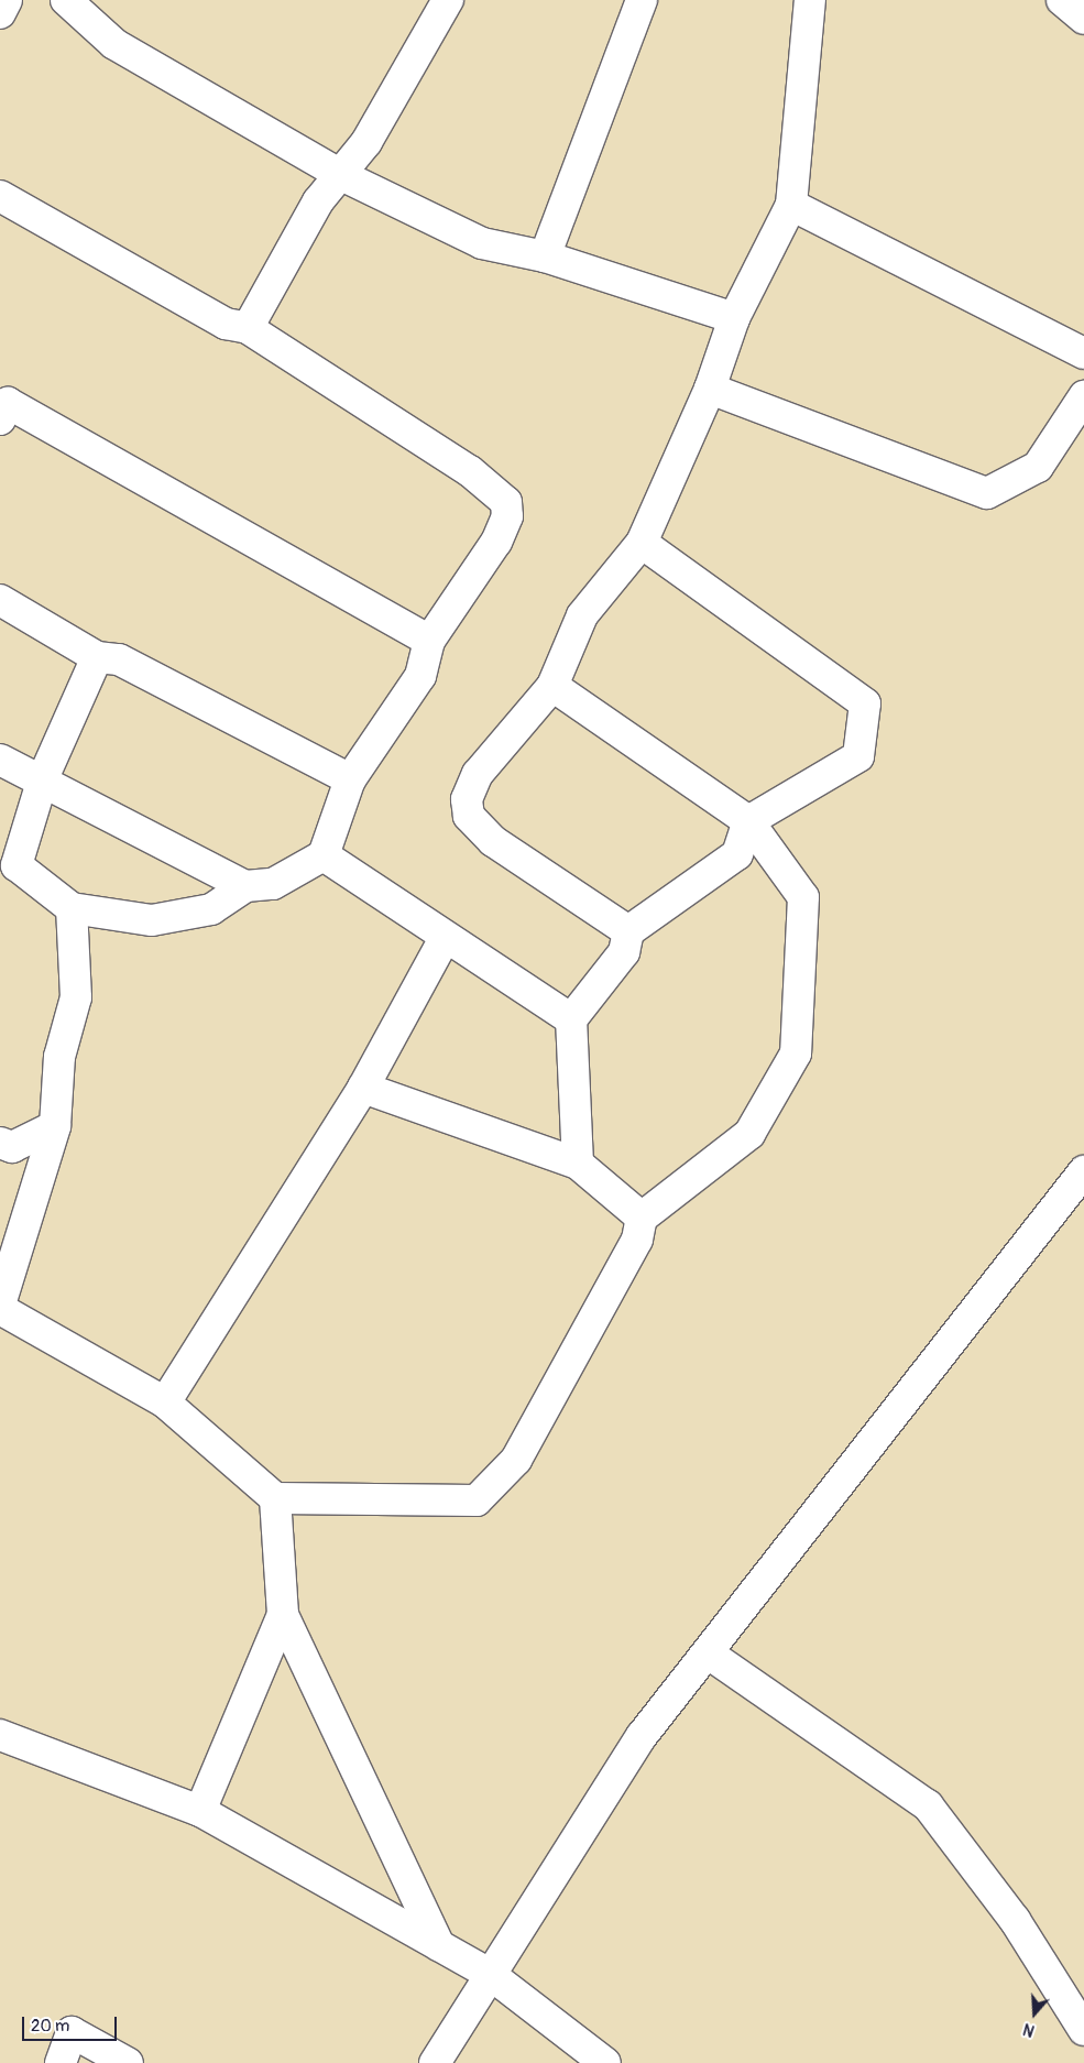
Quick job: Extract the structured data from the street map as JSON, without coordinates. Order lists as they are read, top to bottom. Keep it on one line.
{"scale_bar":"20 m","north":"bottom"}
